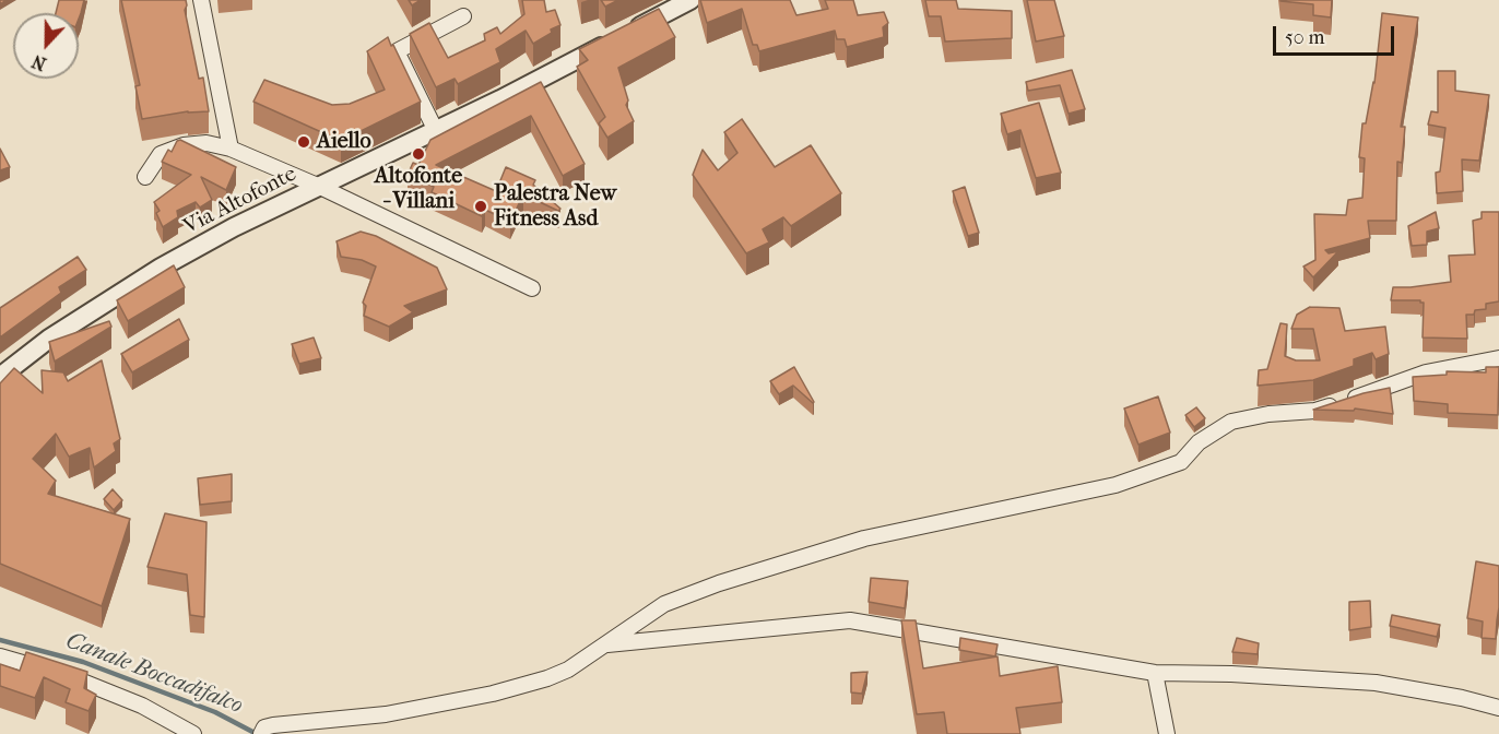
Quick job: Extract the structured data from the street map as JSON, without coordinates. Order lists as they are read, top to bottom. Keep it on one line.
{"streets":{"street":["Via Altofonte"]},"water":["Canale Boccadifalco"],"places":["Aiello","Altofonte - Villani","Palestra New Fitness Asd"],"scale_bar":"50 m","north":"bottom"}
